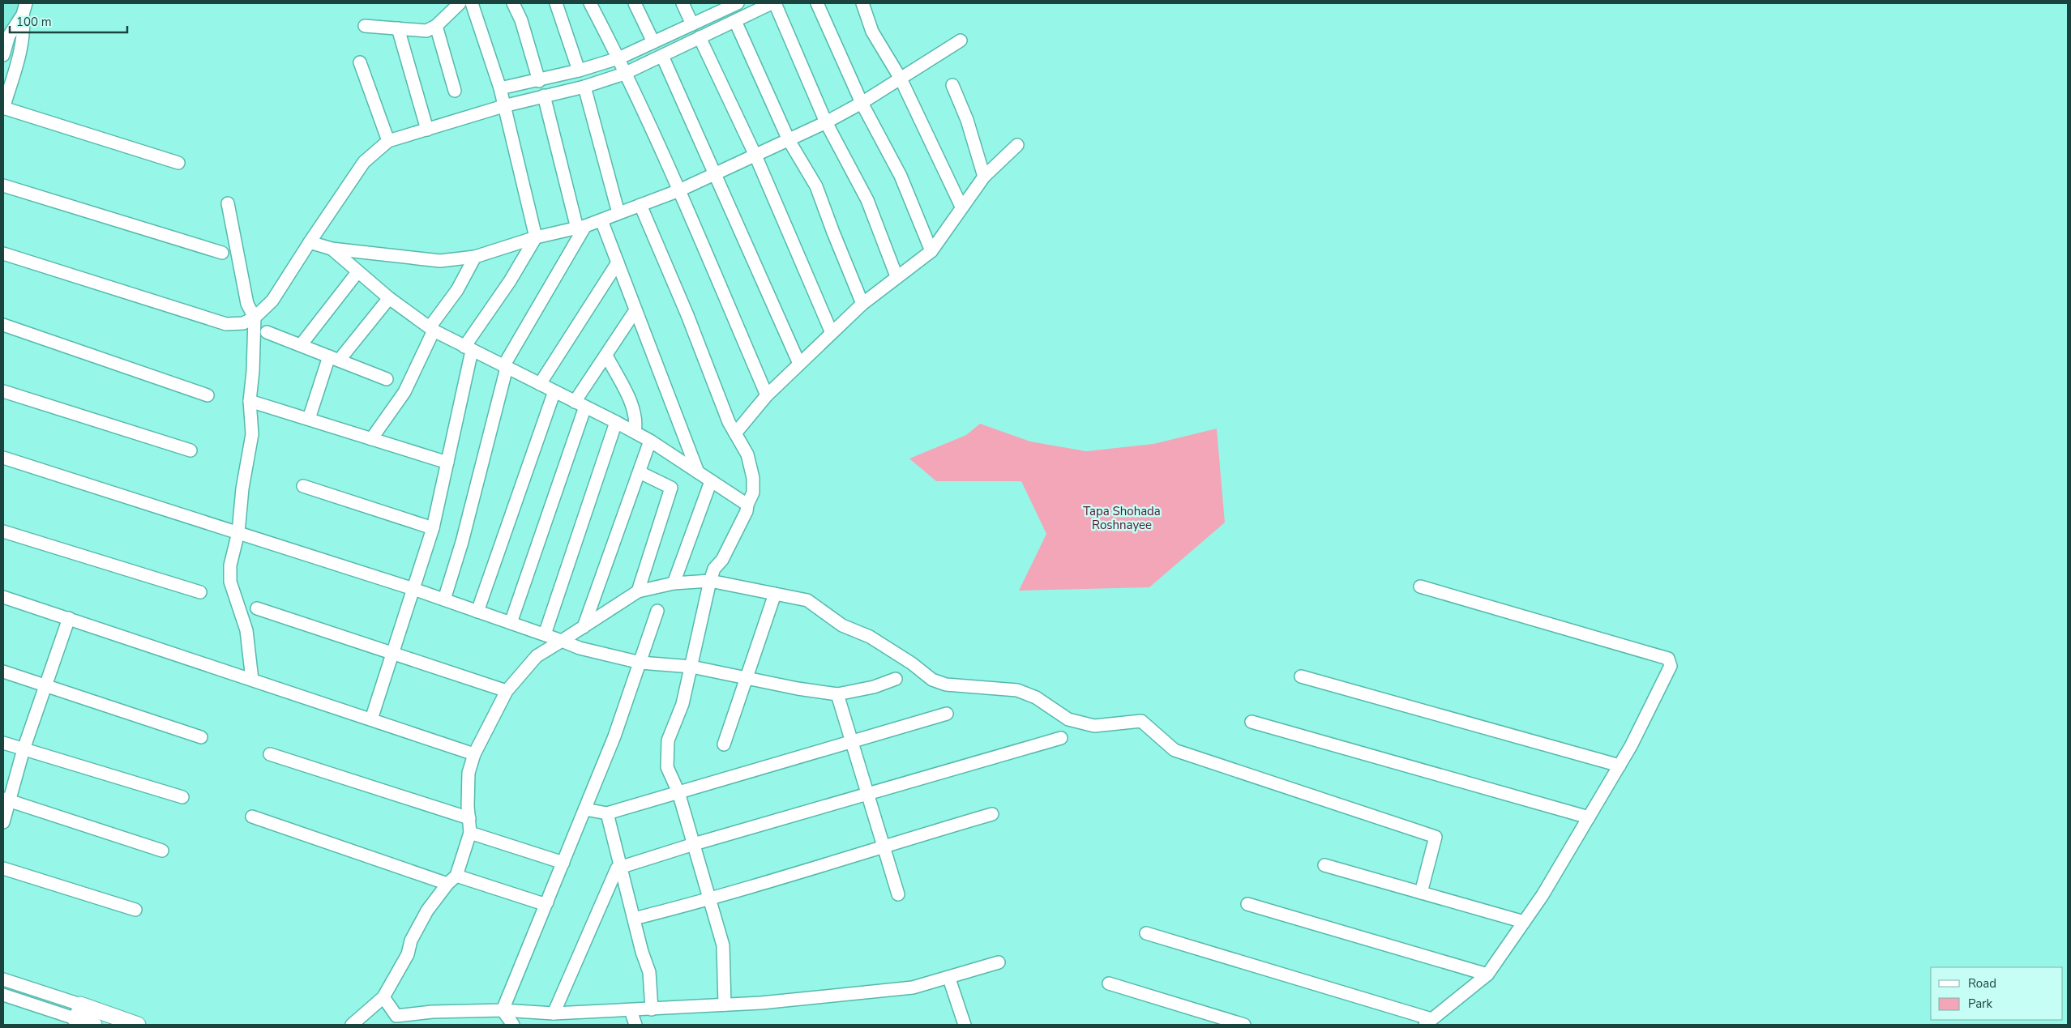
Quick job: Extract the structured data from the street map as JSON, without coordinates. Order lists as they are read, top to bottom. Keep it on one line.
{"parks":["Tapa Shohada Roshnayee"],"legend":["Road","Park"],"scale_bar":"100 m"}
